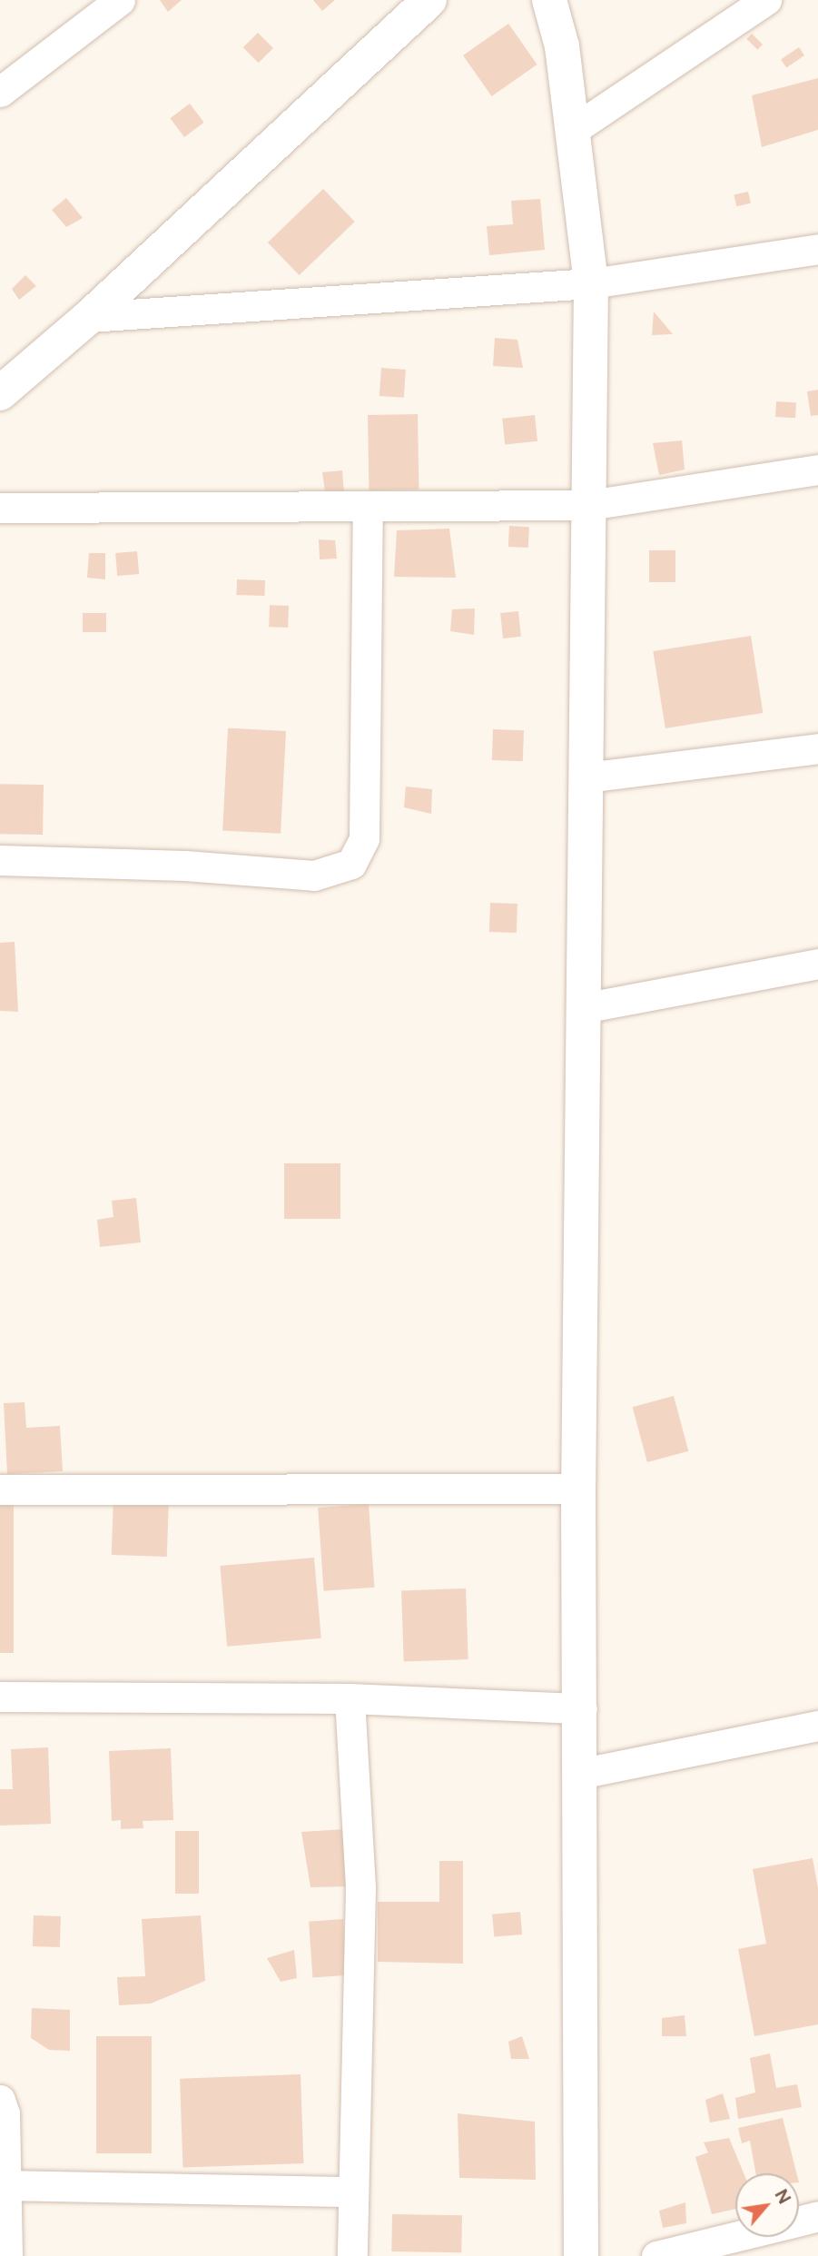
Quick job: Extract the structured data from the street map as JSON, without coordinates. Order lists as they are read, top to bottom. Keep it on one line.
{"north":"top right"}
